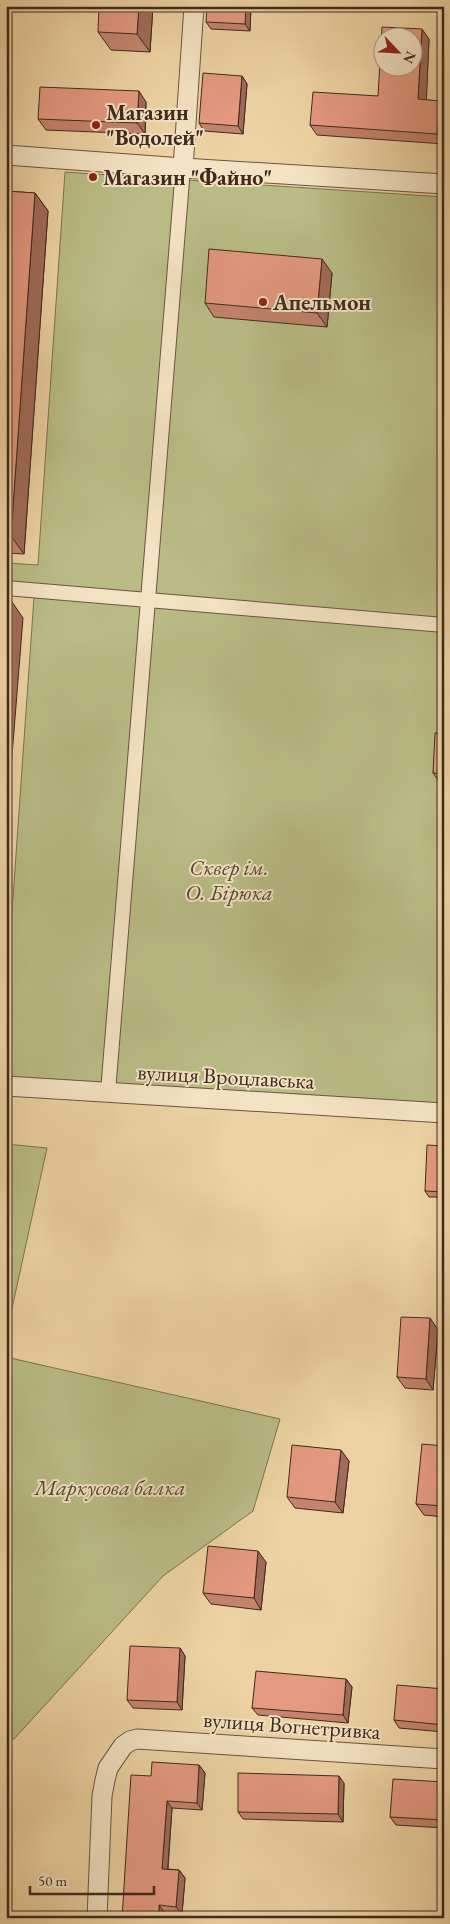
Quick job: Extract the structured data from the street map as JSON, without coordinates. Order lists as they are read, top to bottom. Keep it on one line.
{"streets":{"street":["вулиця Вроцлавська","вулиця Вогнетривка"]},"parks":["Сквер ім. О. Бірюка","Маркусова балка"],"places":["Магазин \"Водолей\"","Магазин \"Файно\"","Апельмон"],"scale_bar":"50 m","north":"bottom right"}
